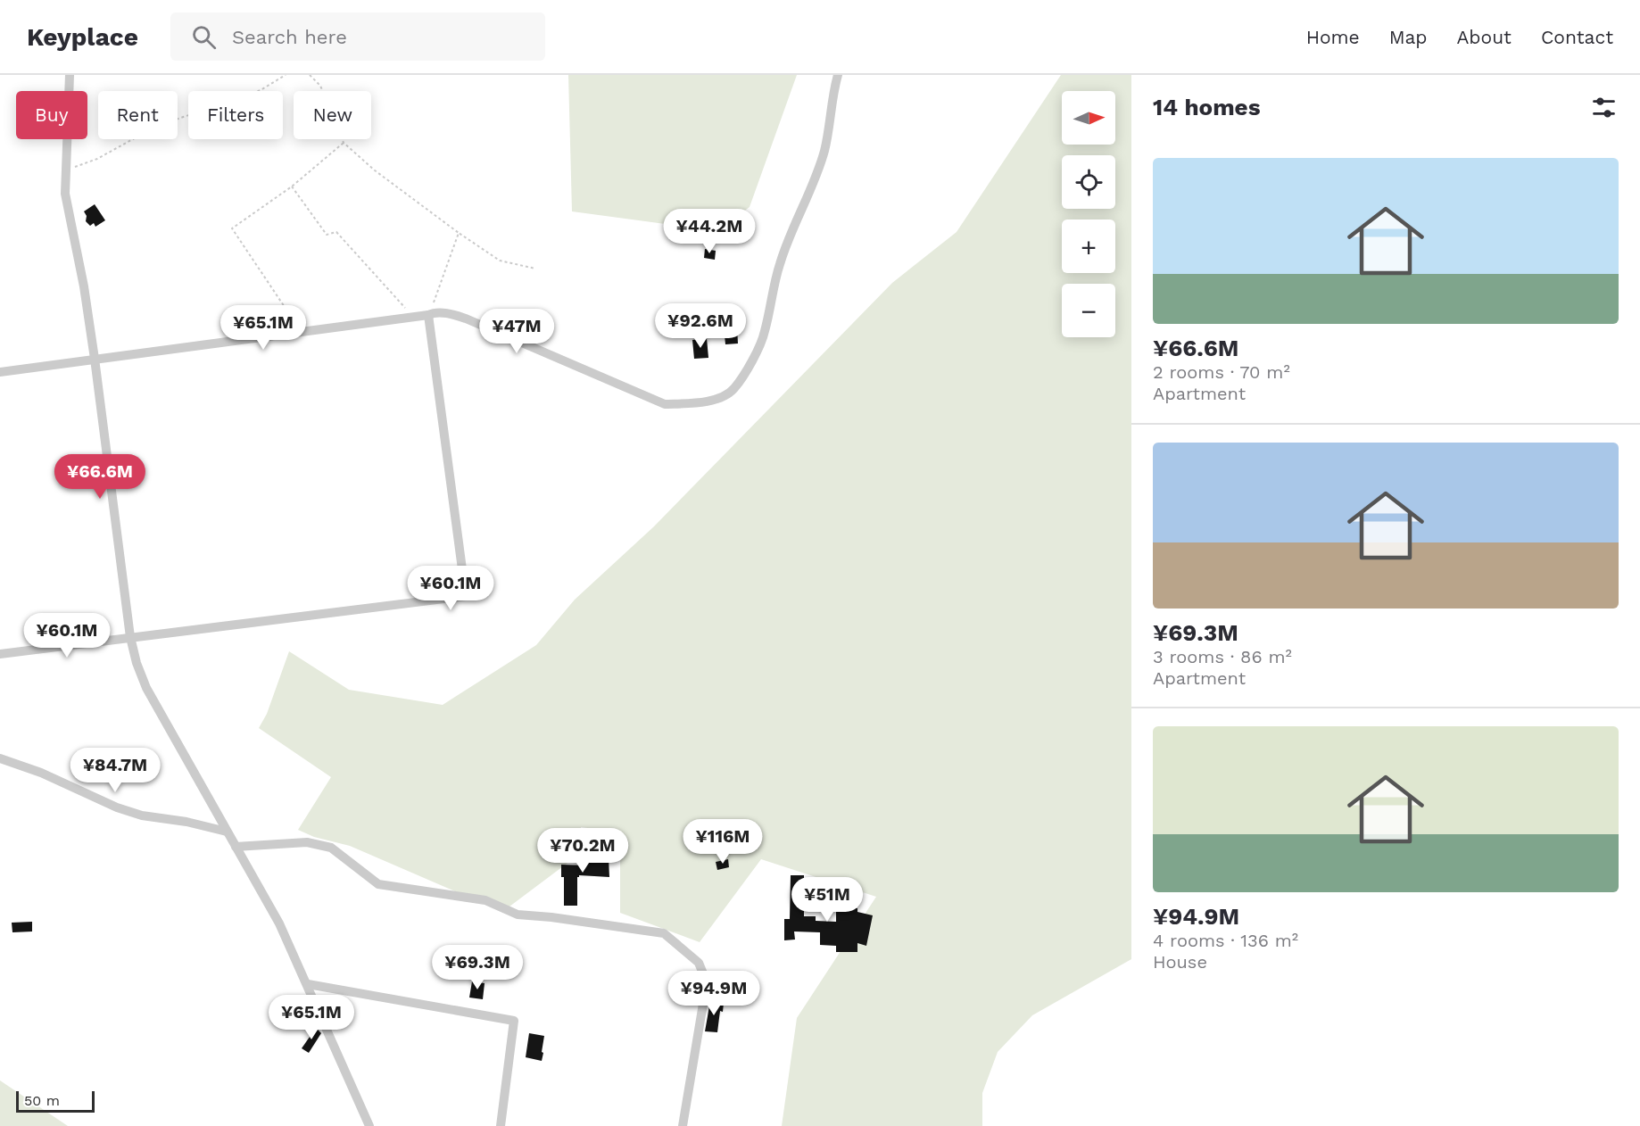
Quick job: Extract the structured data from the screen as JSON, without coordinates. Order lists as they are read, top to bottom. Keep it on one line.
{"scale_bar":"50 m","north":"right","page":{"header":"Keyplace","search":"Search here","nav":["Home","Map","About","Contact"],"heading":"14 homes","map_buttons":["+","−"],"chip":["Buy","Rent","Filters","New"],"list":[{"name":"¥66.6M","note":"2 rooms · 70 m² · Apartment"},{"name":"¥69.3M","note":"3 rooms · 86 m² · Apartment"},{"name":"¥94.9M","note":"4 rooms · 136 m² · House"}],"price":["¥44.2M","¥92.6M","¥65.1M","¥47M","¥66.6M","¥60.1M","¥60.1M","¥84.7M","¥116M","¥70.2M","¥51M","¥69.3M","¥94.9M","¥65.1M"],"scale":"50 m"}}
